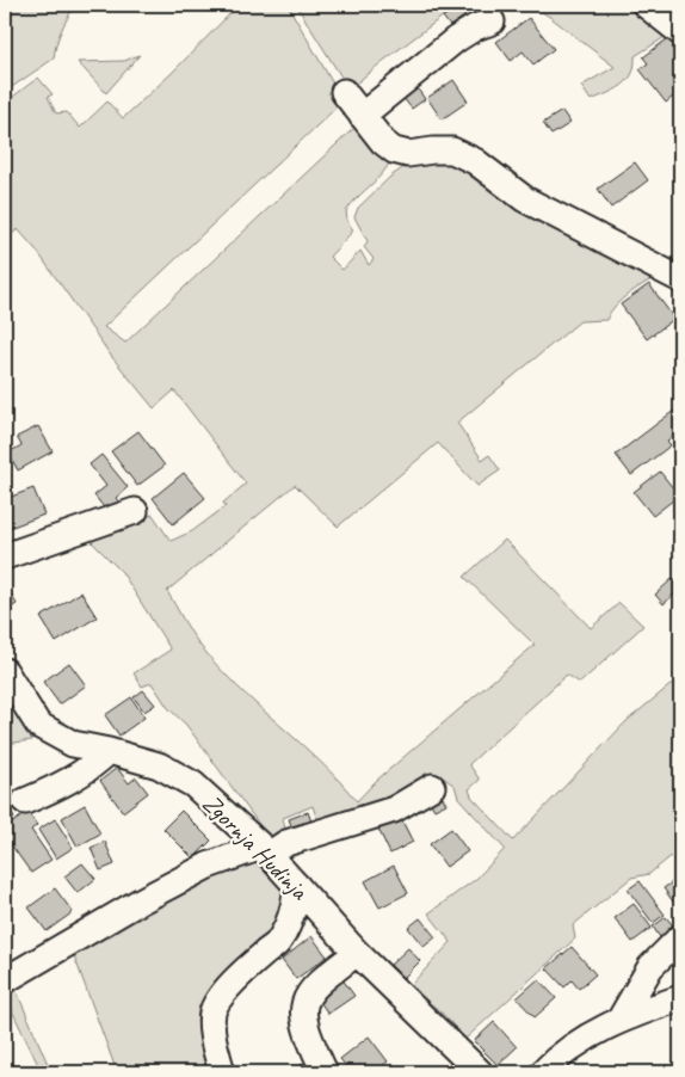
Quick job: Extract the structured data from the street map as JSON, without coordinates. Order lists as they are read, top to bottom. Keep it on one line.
{"streets":{"street":["Zgornja Hudinja"]}}
